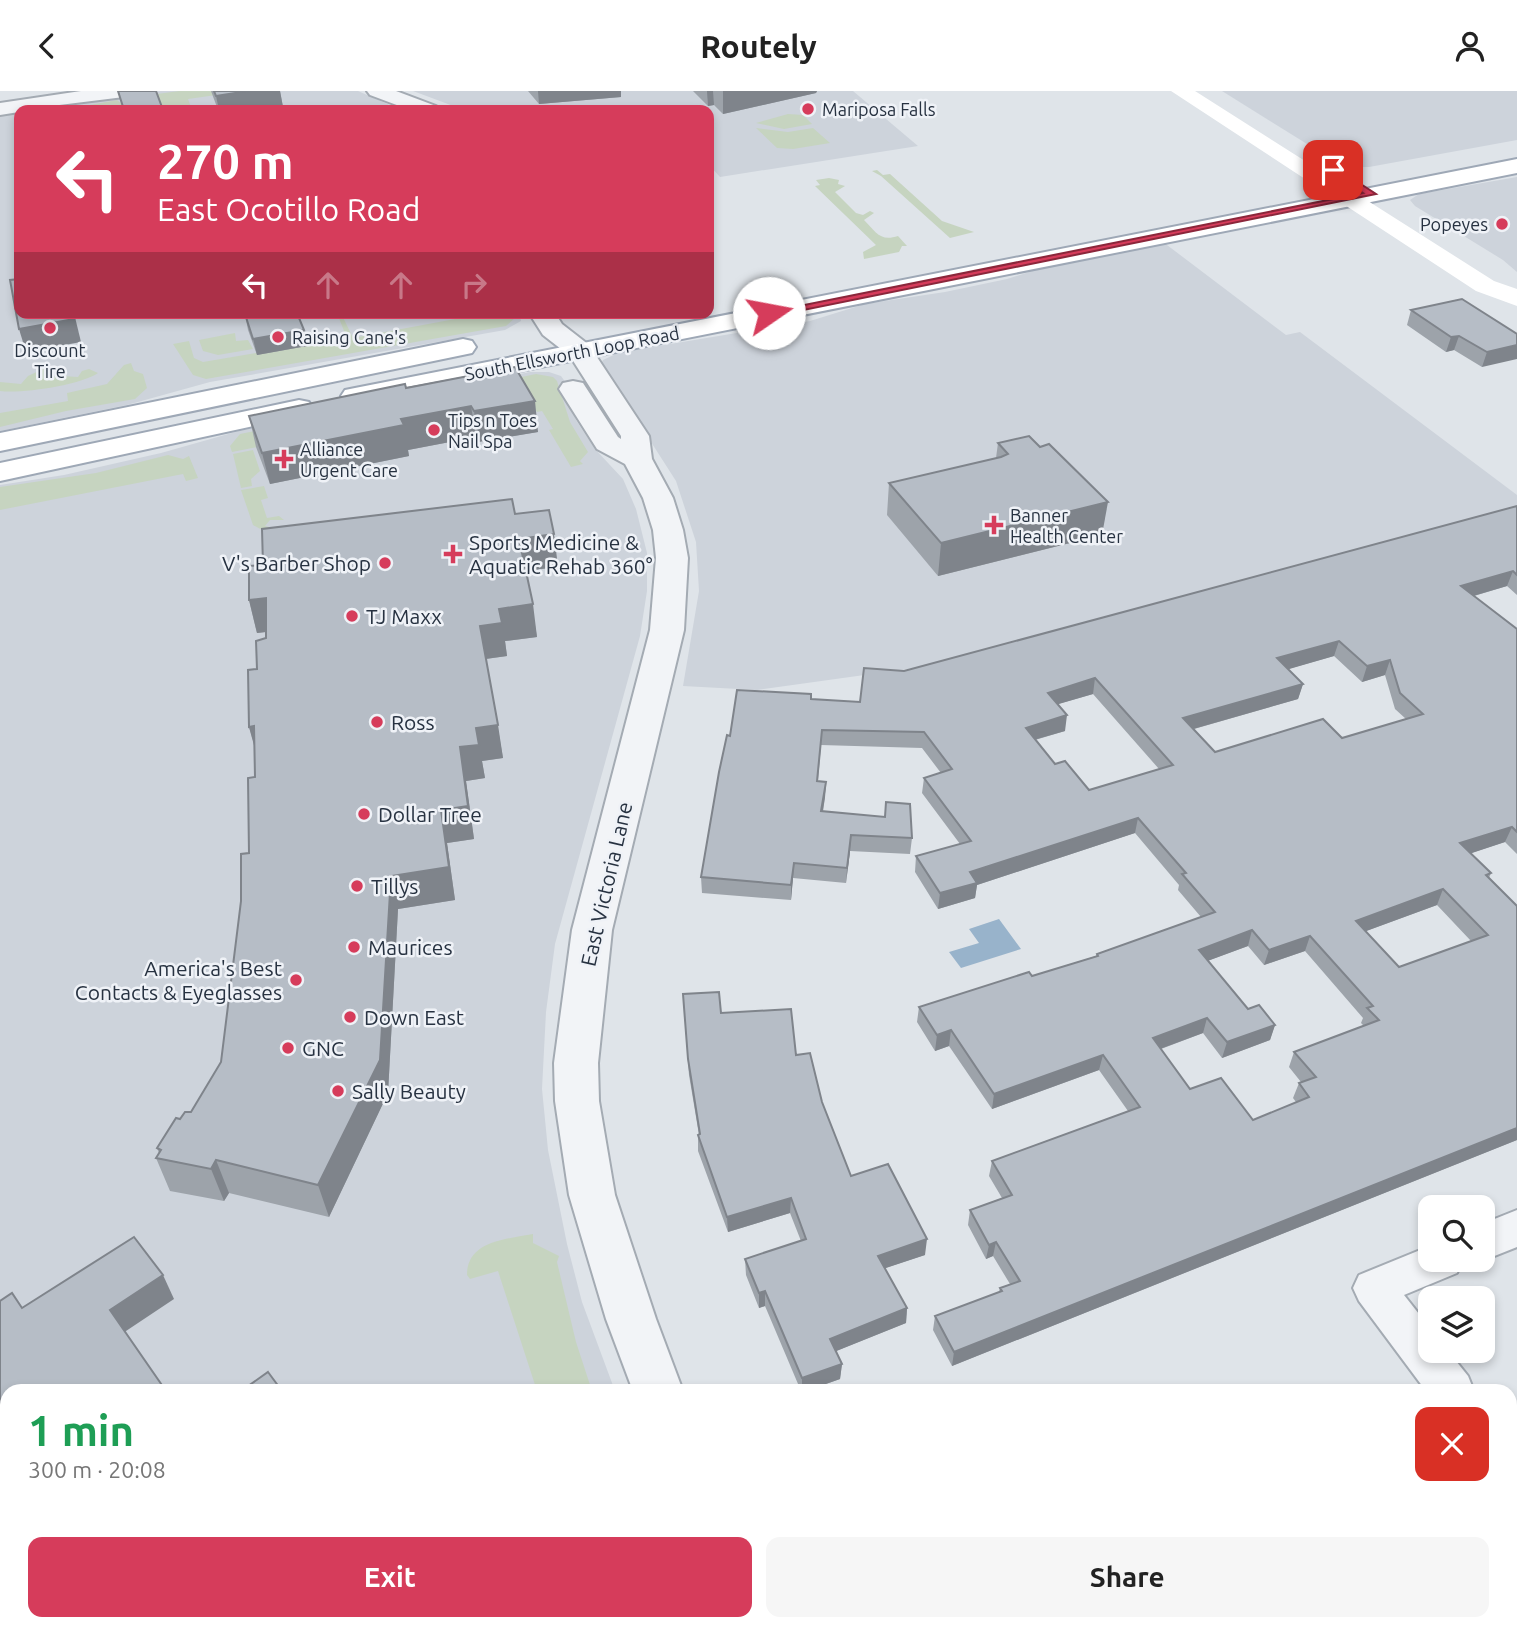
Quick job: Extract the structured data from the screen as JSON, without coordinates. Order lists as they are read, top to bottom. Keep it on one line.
{"streets":{"main road":["South Ellsworth Loop Road"],"street":["East Victoria Lane"]},"crossings":[["South Ellsworth Loop Road","East Victoria Lane"]],"places":{"other":["Mariposa Falls","Popeyes","Discount Tire","Raising Cane's","Tips n Toes Nail Spa","V's Barber Shop","TJ Maxx","Ross","Dollar Tree","Tillys","Maurices","America's Best Contacts & Eyeglasses","Down East","GNC","Sally Beauty"],"health":["Alliance Urgent Care","Banner Health Center","Sports Medicine & Aquatic Rehab 360°"]},"page":{"header":"Routely","turn":["270 m","East Ocotillo Road"],"heading":["1 min","300 m · 20:08"],"buttons":["Exit","Share"]}}
